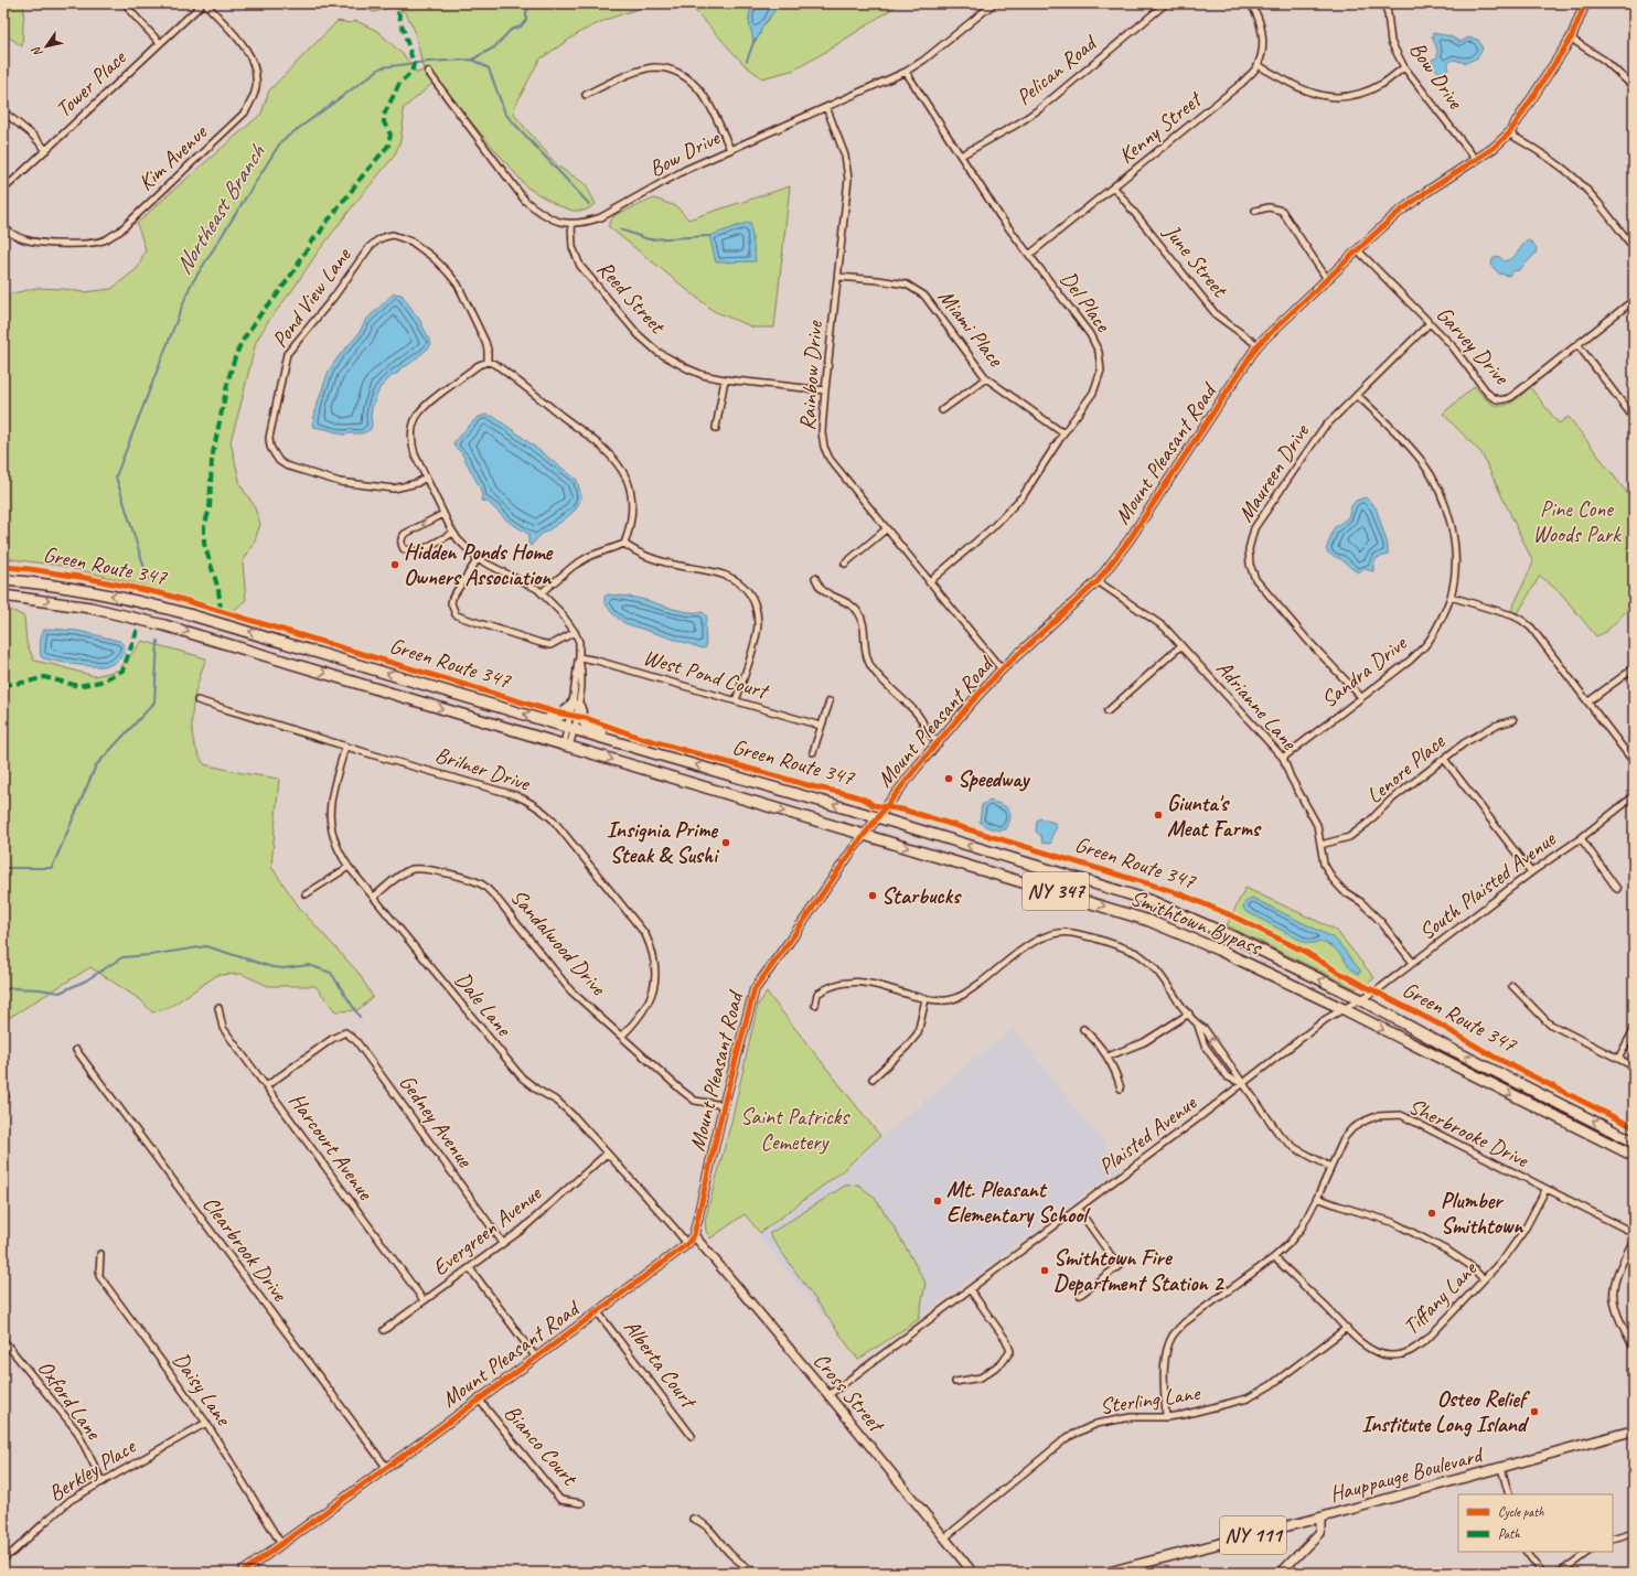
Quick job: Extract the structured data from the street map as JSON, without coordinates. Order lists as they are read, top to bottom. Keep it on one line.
{"streets":{"highway":["NY 347","Smithtown Bypass"],"main road":["Hauppauge Boulevard","NY 111"],"street":["Pelican Road","Bow Drive","Tower Place","Kenny Street","Kim Avenue","June Street","Reed Street","Pond View Lane","Del Place","Miami Place","Garvey Drive","Rainbow Drive","Mount Pleasant Road","Maureen Drive","Sandra Drive","West Pond Court","Adrianne Lane","Brilner Drive","Lenore Place","South Plaisted Avenue","Sandalwood Drive","Dale Lane","Gedney Avenue","Sherbrooke Drive","Plaisted Avenue","Harcourt Avenue","Evergreen Avenue","Clearbrook Drive","Tiffany Lane","Alberta Court","Daisy Lane","Cross Street","Oxford Lane","Sterling Lane","Bianco Court","Berkley Place"],"cycle path":["Green Route 347"]},"crossings":[["Pelican Road","Del Place"],["Bow Drive","Reed Street"],["Bow Drive","Del Place"],["Bow Drive","Rainbow Drive"],["Bow Drive","Mount Pleasant Road"],["Tower Place","Kim Avenue"],["Kenny Street","June Street"],["Kenny Street","Del Place"],["June Street","Mount Pleasant Road"],["Reed Street","Rainbow Drive"],["Del Place","Miami Place"],["Del Place","Rainbow Drive"],["Miami Place","Rainbow Drive"],["Garvey Drive","Mount Pleasant Road"],["Garvey Drive","Maureen Drive"],["Rainbow Drive","Mount Pleasant Road"],["Mount Pleasant Road","Adrianne Lane"],["Mount Pleasant Road","Smithtown Bypass"],["Mount Pleasant Road","Sandalwood Drive"],["Mount Pleasant Road","Dale Lane"],["Mount Pleasant Road","Clearbrook Drive"],["Mount Pleasant Road","Alberta Court"],["Mount Pleasant Road","Daisy Lane"],["Mount Pleasant Road","Cross Street"],["Mount Pleasant Road","Bianco Court"],["Maureen Drive","Sandra Drive"],["Sandra Drive","Adrianne Lane"],["Adrianne Lane","Lenore Place"],["Adrianne Lane","South Plaisted Avenue"],["Brilner Drive","Sandalwood Drive"],["Brilner Drive","Dale Lane"],["South Plaisted Avenue","Smithtown Bypass"],["South Plaisted Avenue","Plaisted Avenue"],["Smithtown Bypass","Plaisted Avenue"],["Sandalwood Drive","Dale Lane"],["Dale Lane","Evergreen Avenue"],["Gedney Avenue","Harcourt Avenue"],["Gedney Avenue","Evergreen Avenue"],["Sherbrooke Drive","Tiffany Lane"],["Sherbrooke Drive","Sterling Lane"],["Plaisted Avenue","Cross Street"],["Harcourt Avenue","Evergreen Avenue"],["Tiffany Lane","Sterling Lane"],["Daisy Lane","Berkley Place"],["Cross Street","Sterling Lane"],["Oxford Lane","Berkley Place"]],"water":["Northeast Branch"],"parks":["Pine Cone Woods Park","Saint Patricks Cemetery"],"places":["Hidden Ponds Home Owners Association","Speedway","Giunta's Meat Farms","Insignia Prime Steak & Sushi","Starbucks","Mt. Pleasant Elementary School","Plumber Smithtown","Smithtown Fire Department Station 2","Osteo Relief Institute Long Island"],"legend":["Cycle path","Path"],"north":"bottom left"}
